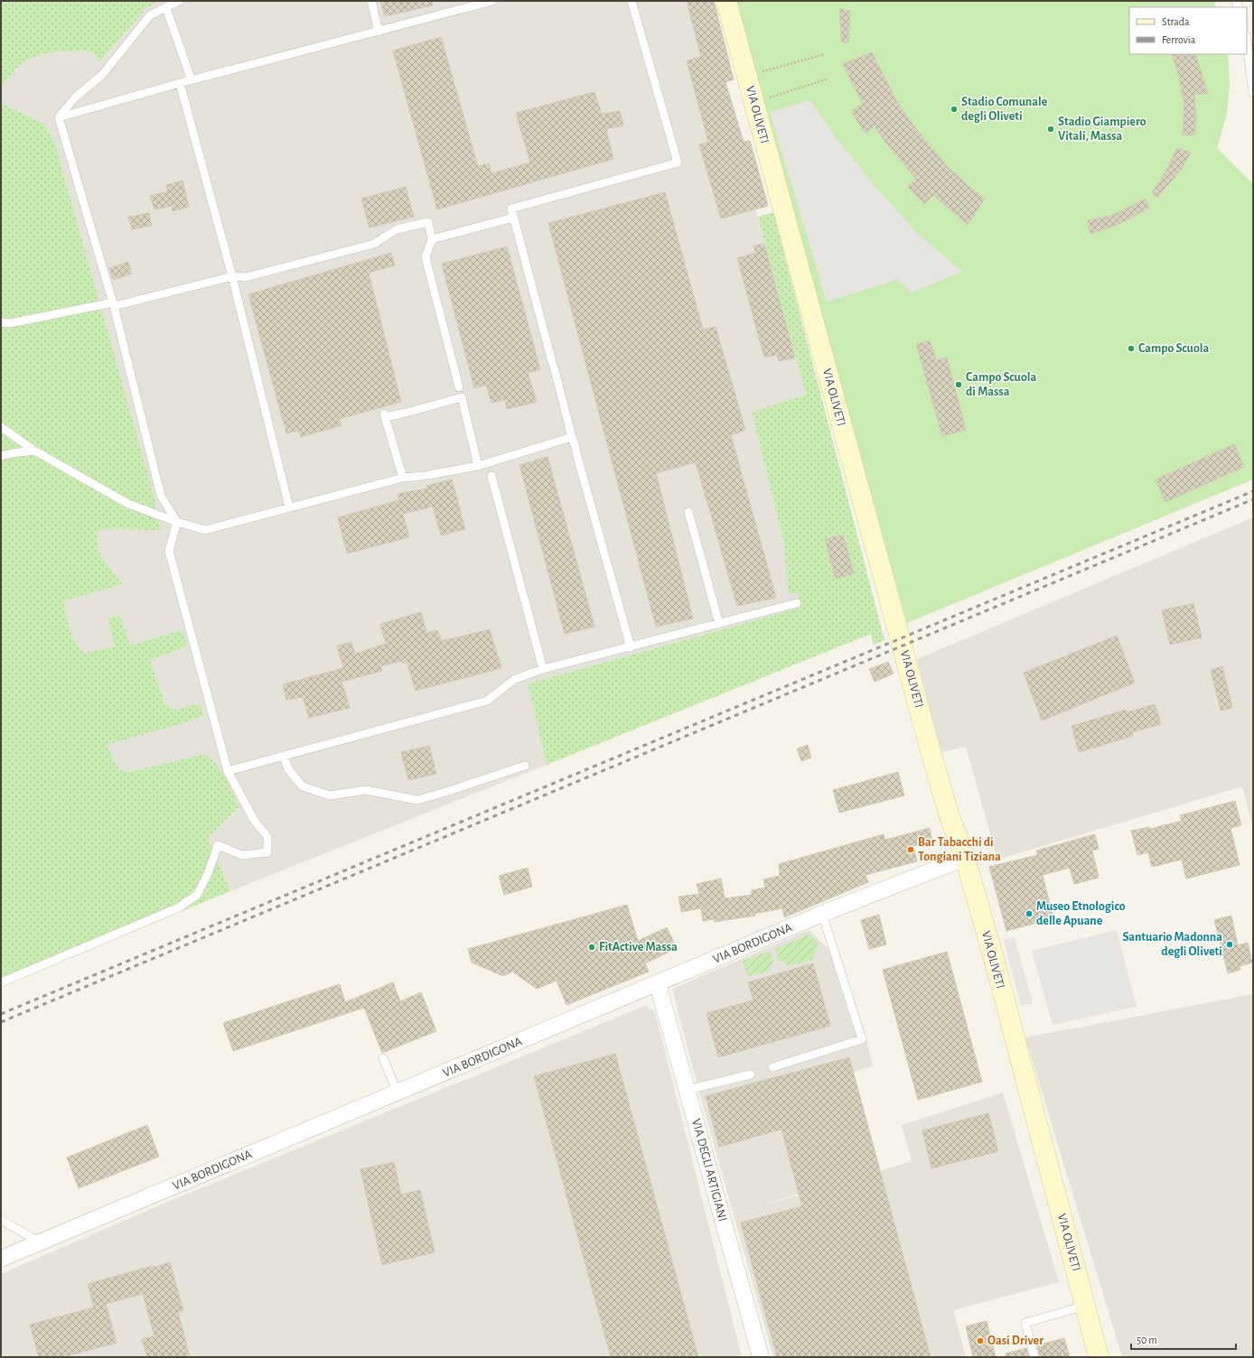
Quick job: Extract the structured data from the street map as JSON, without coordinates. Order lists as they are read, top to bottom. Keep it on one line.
{"streets":{"main road":["VIA OLIVETI"],"street":["VIA BORDIGONA","VIA DEGLI ARTIGIANI"]},"crossings":[["VIA OLIVETI","VIA BORDIGONA"],["VIA BORDIGONA","VIA DEGLI ARTIGIANI"]],"places":["Stadio Comunale degli Oliveti","Stadio Giampiero Vitali, Massa","Campo Scuola","Campo Scuola di Massa","Bar Tabacchi di Tongiani Tiziana","Museo Etnologico delle Apuane","Santuario Madonna degli Oliveti","FitActive Massa","Oasi Driver"],"legend":["Strada","Ferrovia"],"scale_bar":"50 m"}
